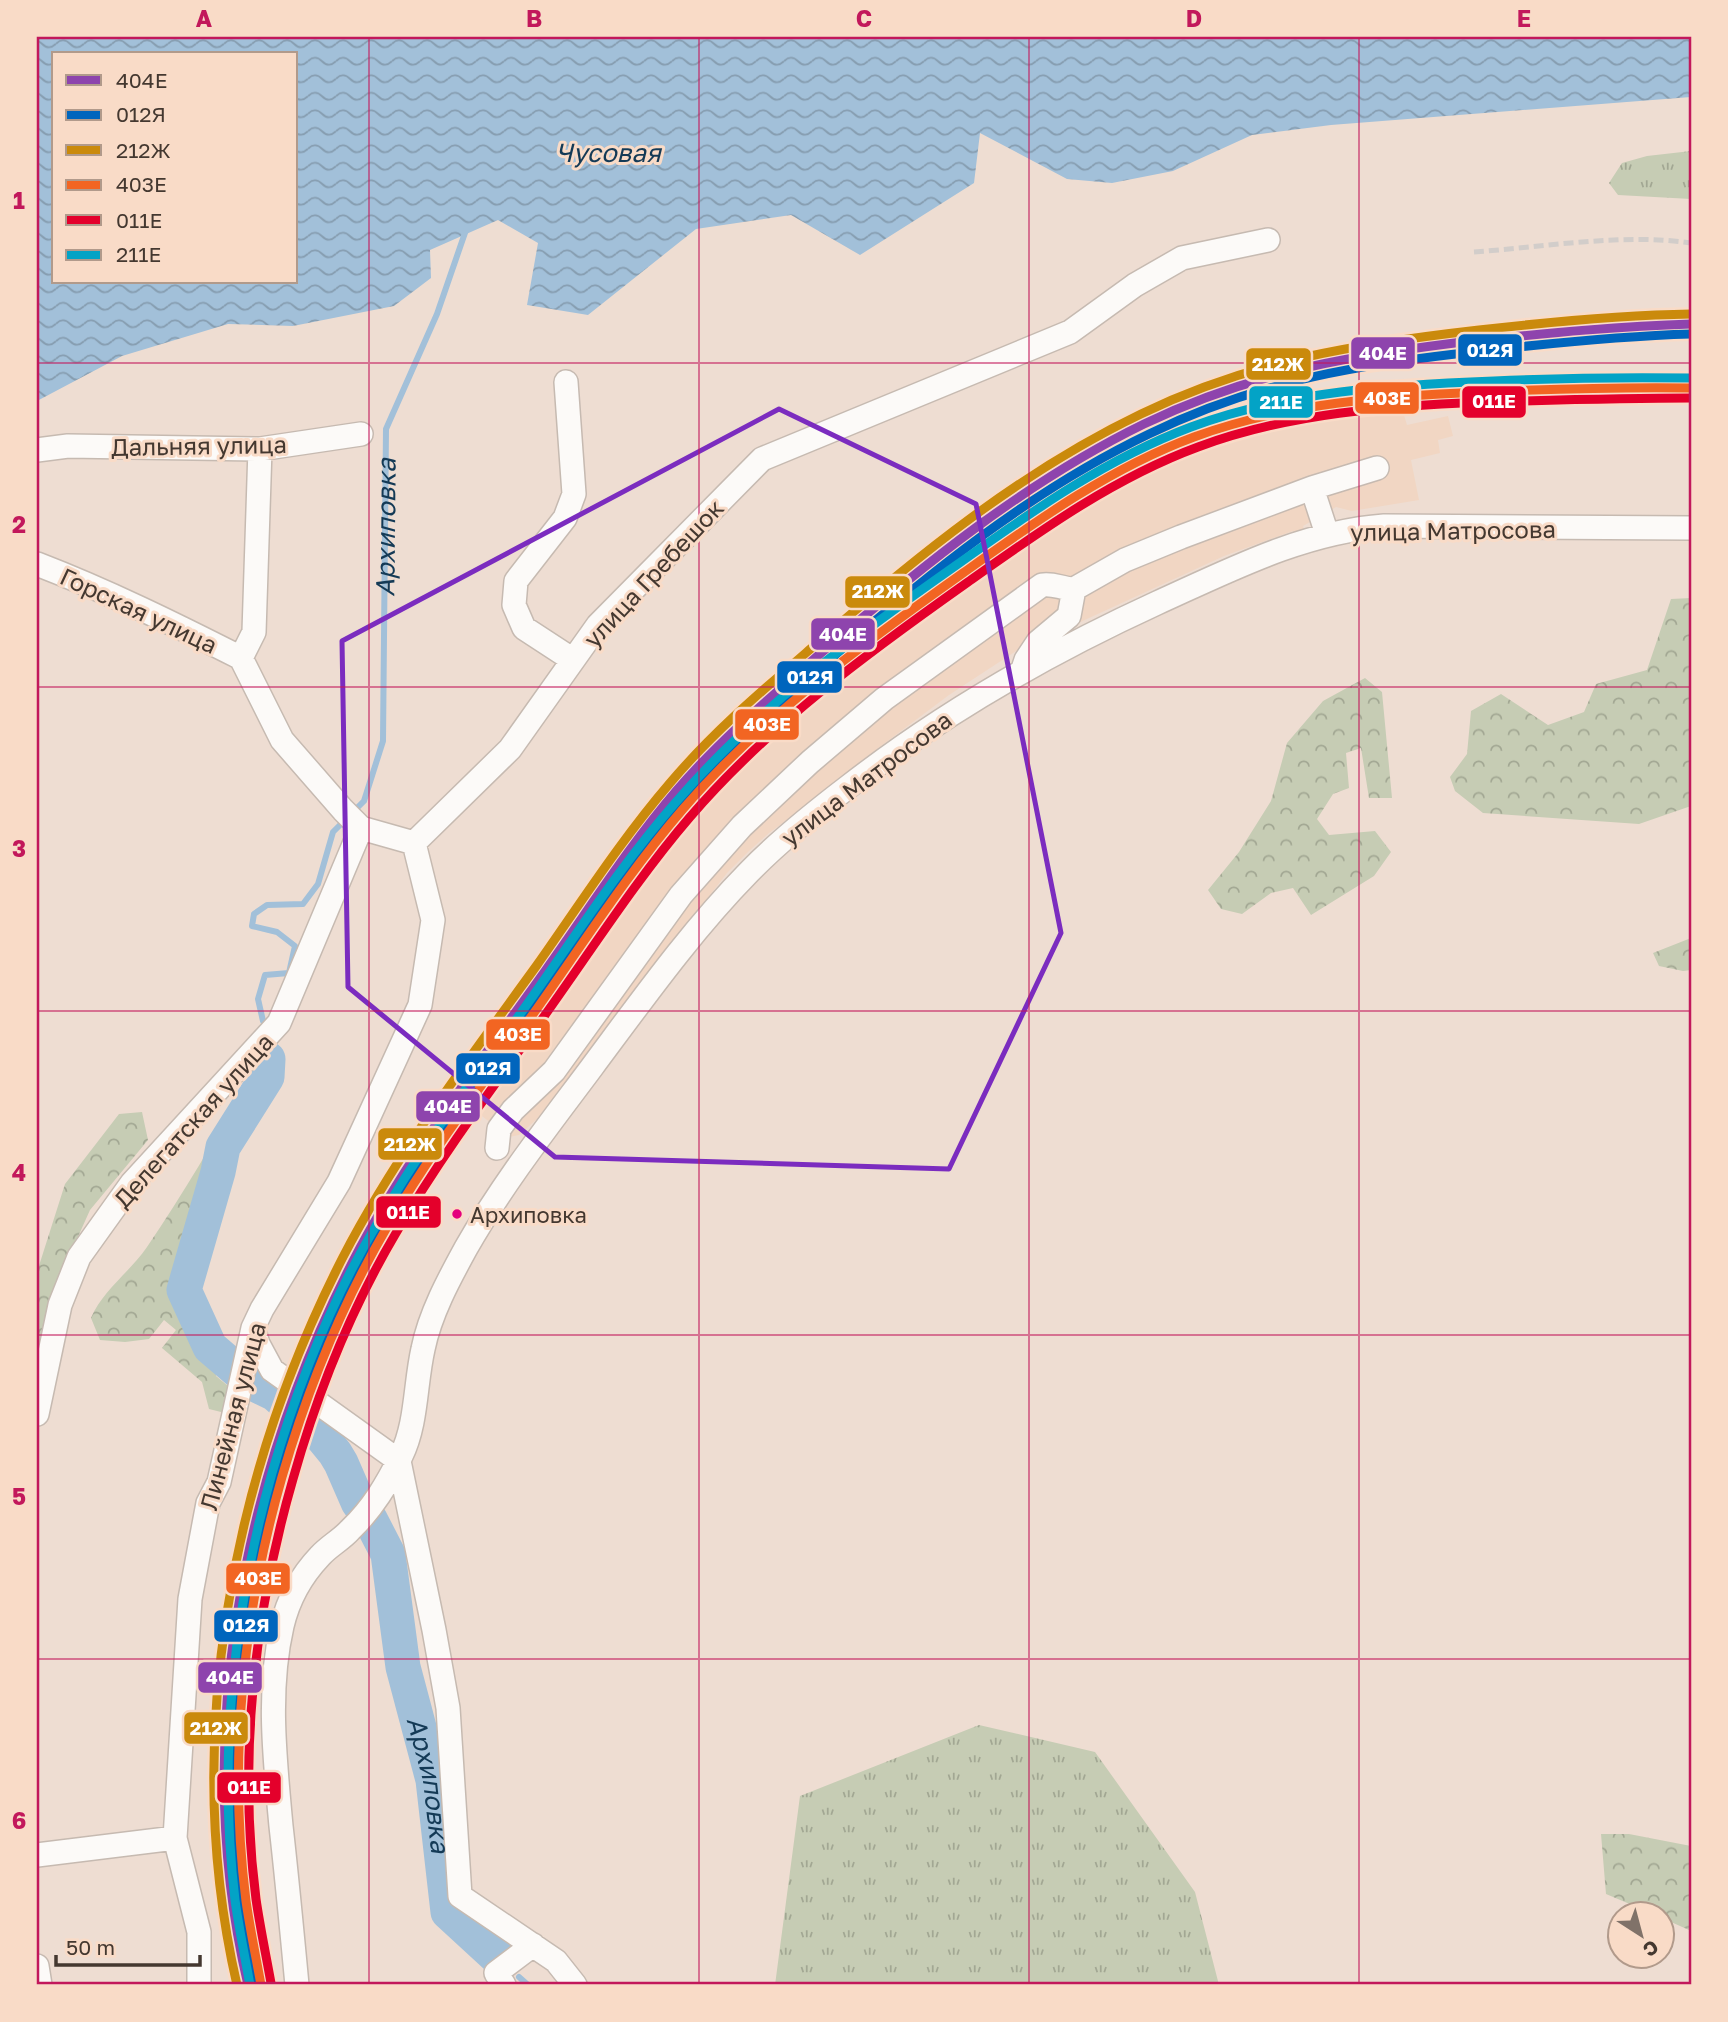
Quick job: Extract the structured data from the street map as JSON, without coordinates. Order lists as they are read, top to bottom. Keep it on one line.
{"streets":{"street":["Дальняя улица","улица Матросова","улица Гребешок","Горская улица","Делегатская улица","Линейная улица"]},"crossings":[["улица Гребешок","Линейная улица"]],"water":["Чусовая","Архиповка"],"places":["Архиповка"],"lines":["transit line 212Ж","transit line 404Е","transit line 012Я","transit line 211Е","transit line 403Е","transit line 011Е"],"legend":["404Е","012Я","212Ж","403Е","011Е","211Е"],"scale_bar":"50 m","north":"bottom right","grid":{"columns":["A","B","C","D","E"],"rows":["1","2","3","4","5","6"]}}
